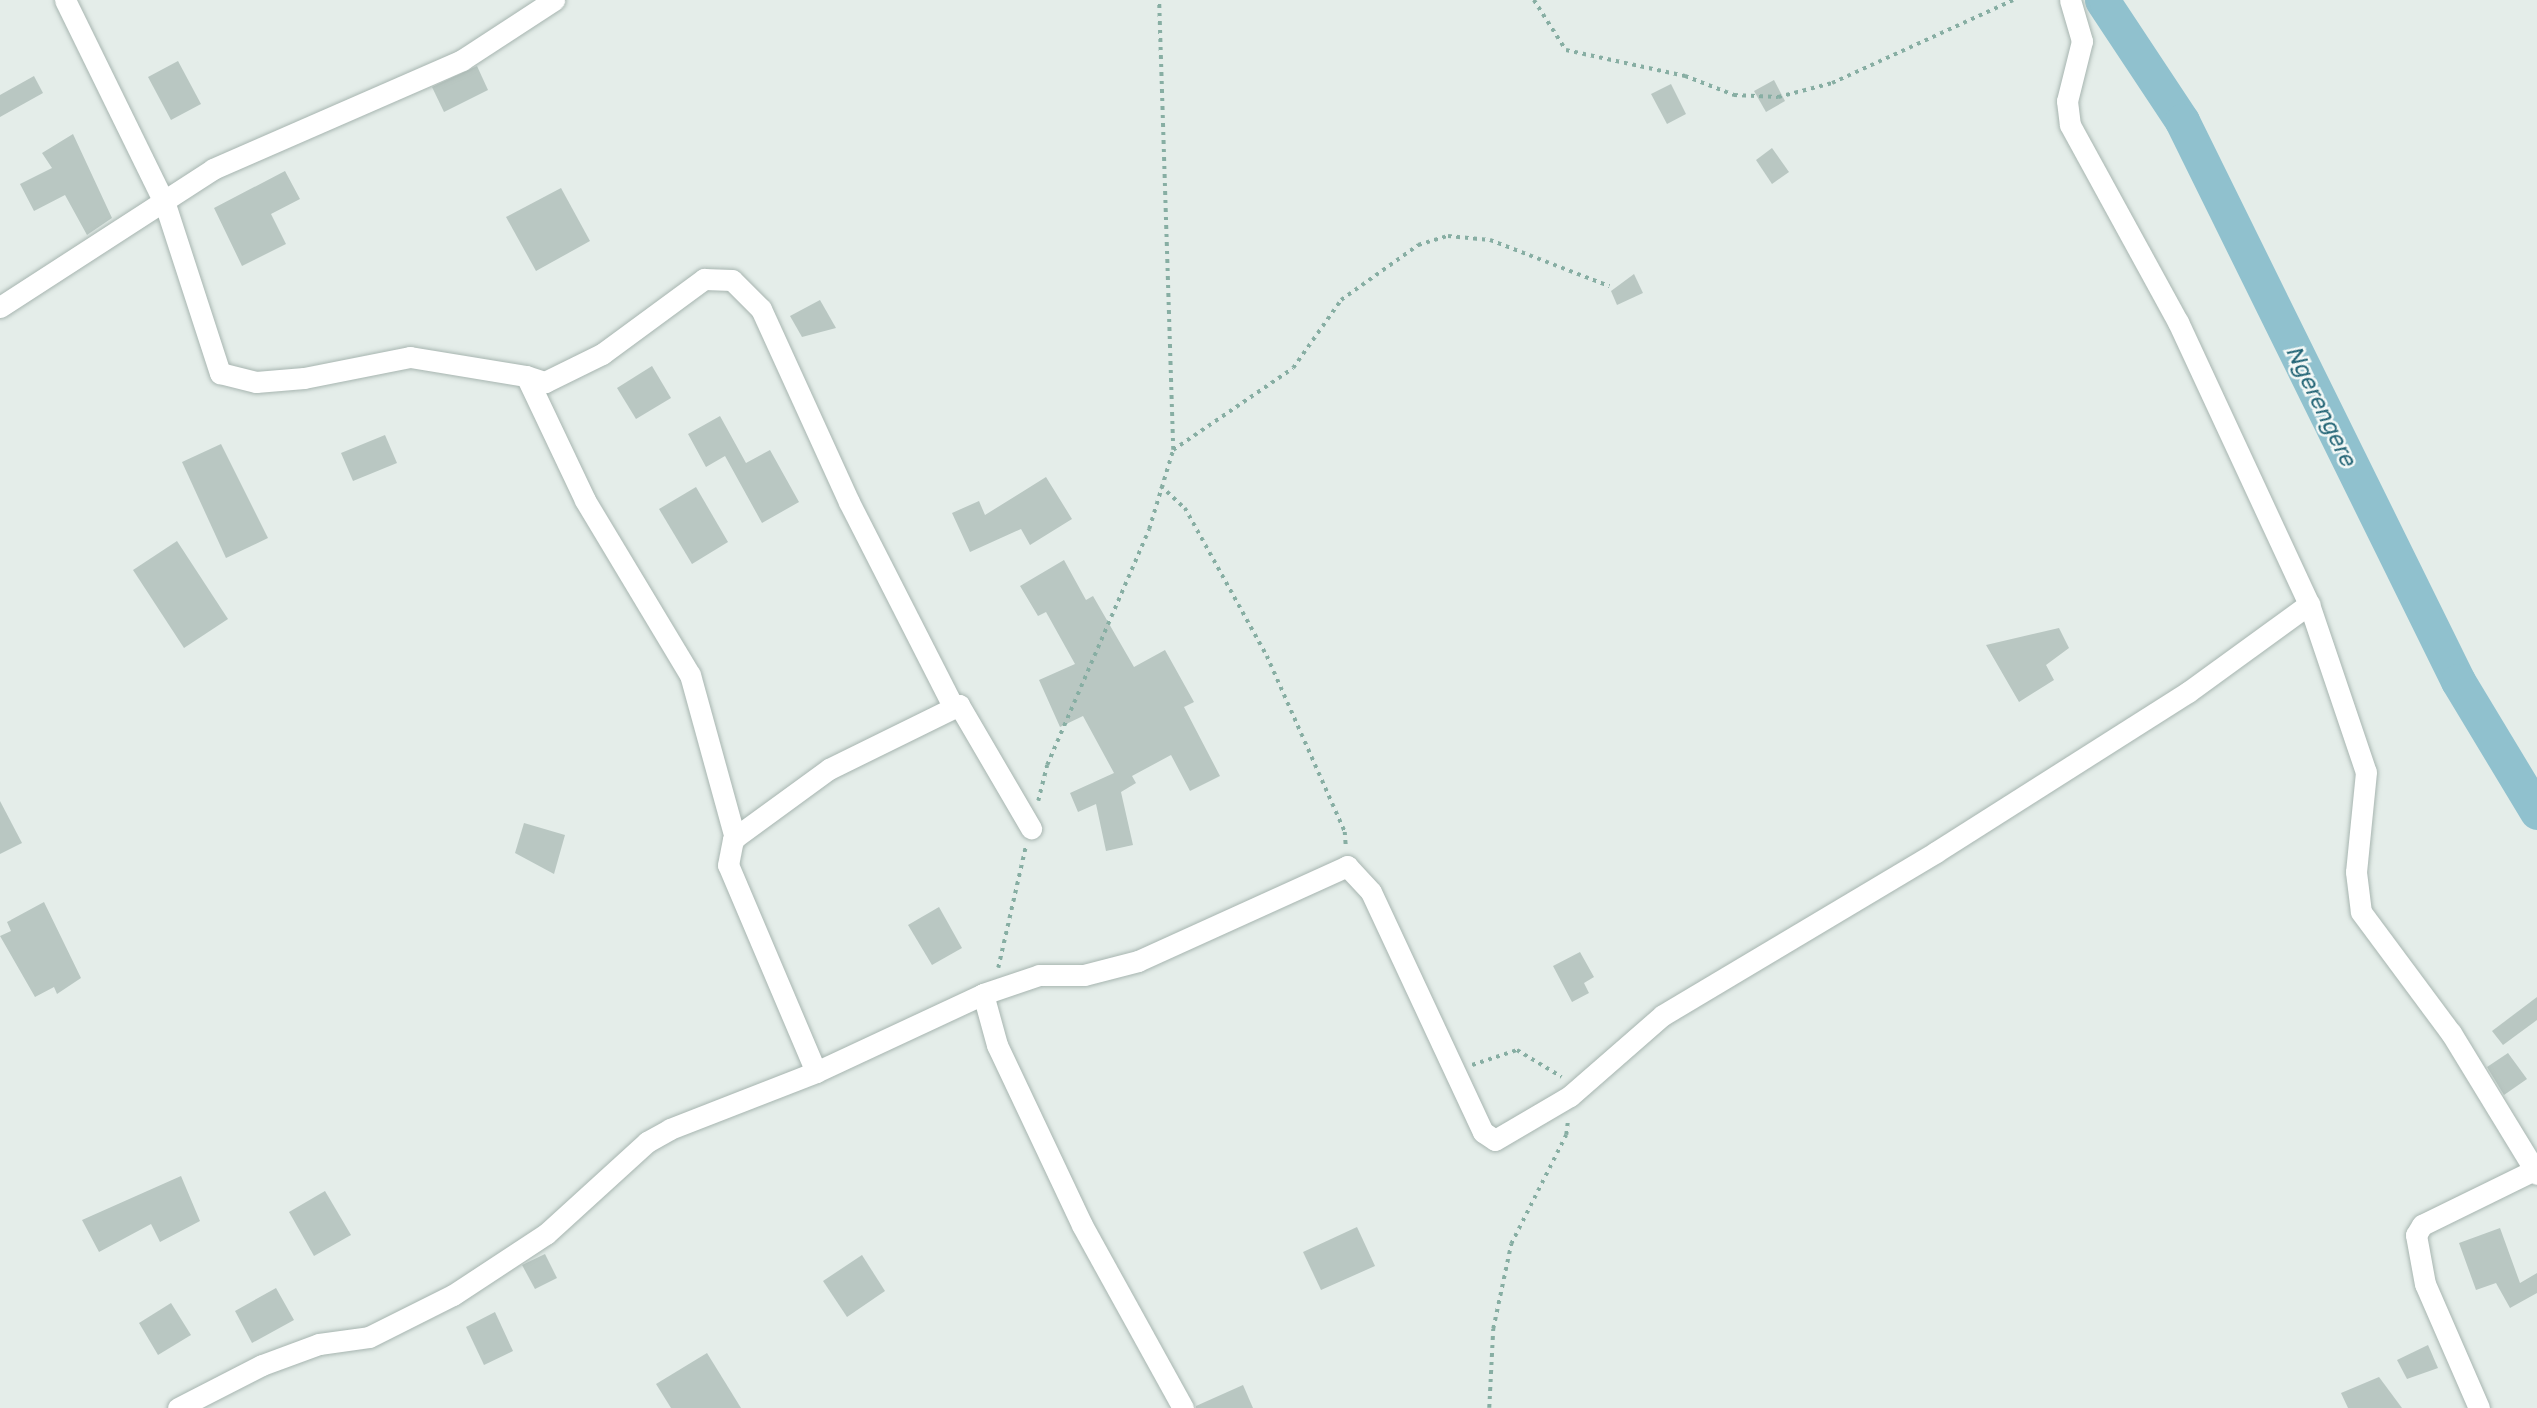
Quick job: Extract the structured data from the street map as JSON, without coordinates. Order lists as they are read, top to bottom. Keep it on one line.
{"water":["Ngerengere"]}
